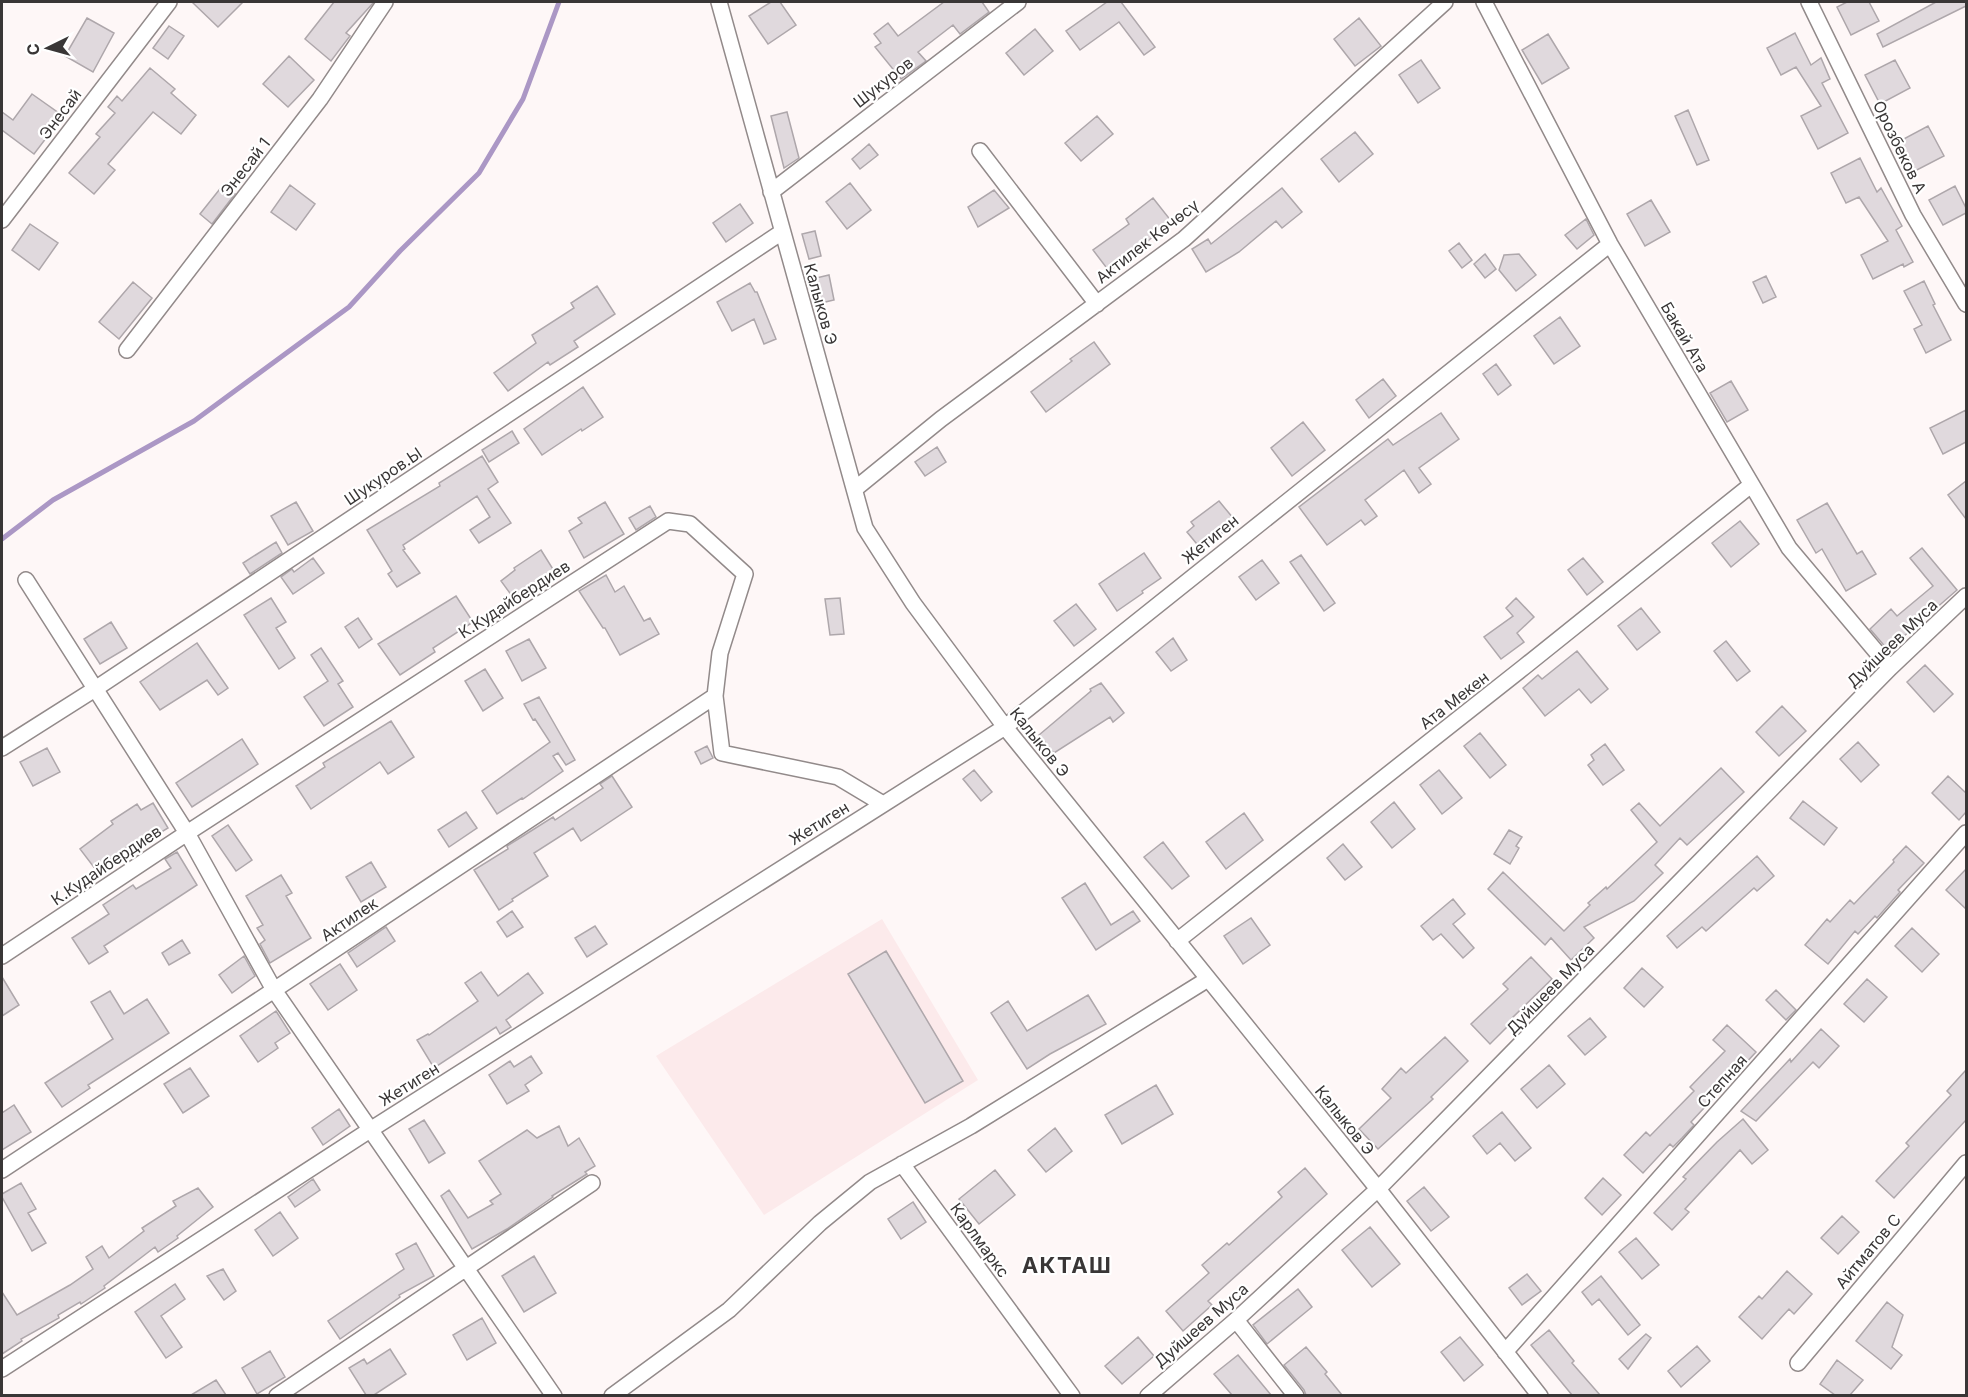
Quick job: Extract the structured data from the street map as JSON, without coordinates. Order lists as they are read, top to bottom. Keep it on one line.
{"streets":{"street":["Шукуров","Энесай","Орозбеков А","Энесай 1","Актилек Көчөсү","Калыков Э","Бакай Ата","Шукуров.Ы","Жетиген","К.Кудайбердиев","Дуйшеев Муса","Ата Мекен","Актилек","Степная","Карлмаркс","Айтматов С"]},"crossings":[["Шукуров","Калыков Э"],["Актилек Көчөсү","Калыков Э"],["Калыков Э","Шукуров.Ы"],["Калыков Э","Жетиген"],["Калыков Э","Дуйшеев Муса"],["Калыков Э","Ата Мекен"],["Калыков Э","Степная"],["Бакай Ата","Жетиген"],["Бакай Ата","Дуйшеев Муса"],["Бакай Ата","Ата Мекен"],["Жетиген","К.Кудайбердиев"],["К.Кудайбердиев","Актилек"]],"districts":["АКТАШ"],"north":"left"}
